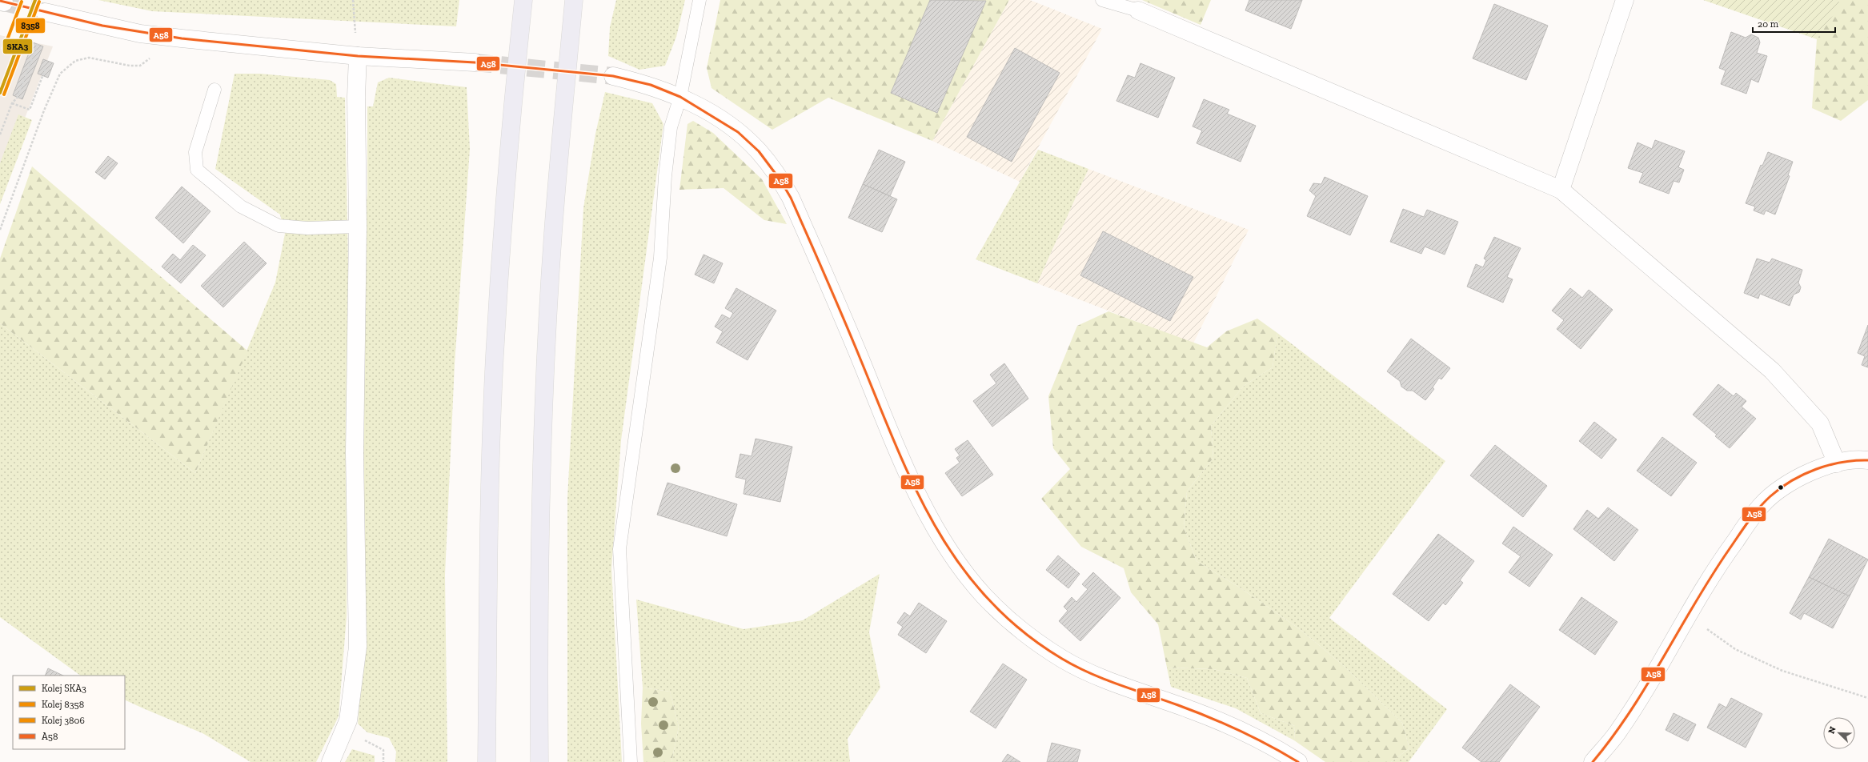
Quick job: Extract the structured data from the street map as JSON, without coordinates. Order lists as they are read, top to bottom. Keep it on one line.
{"lines":["rail line SKA3","transit line A58","rail line 8358","rail line 3806"],"legend":["Kolej SKA3","Kolej 8358","Kolej 3806","A58"],"scale_bar":"20 m","north":"top left"}
